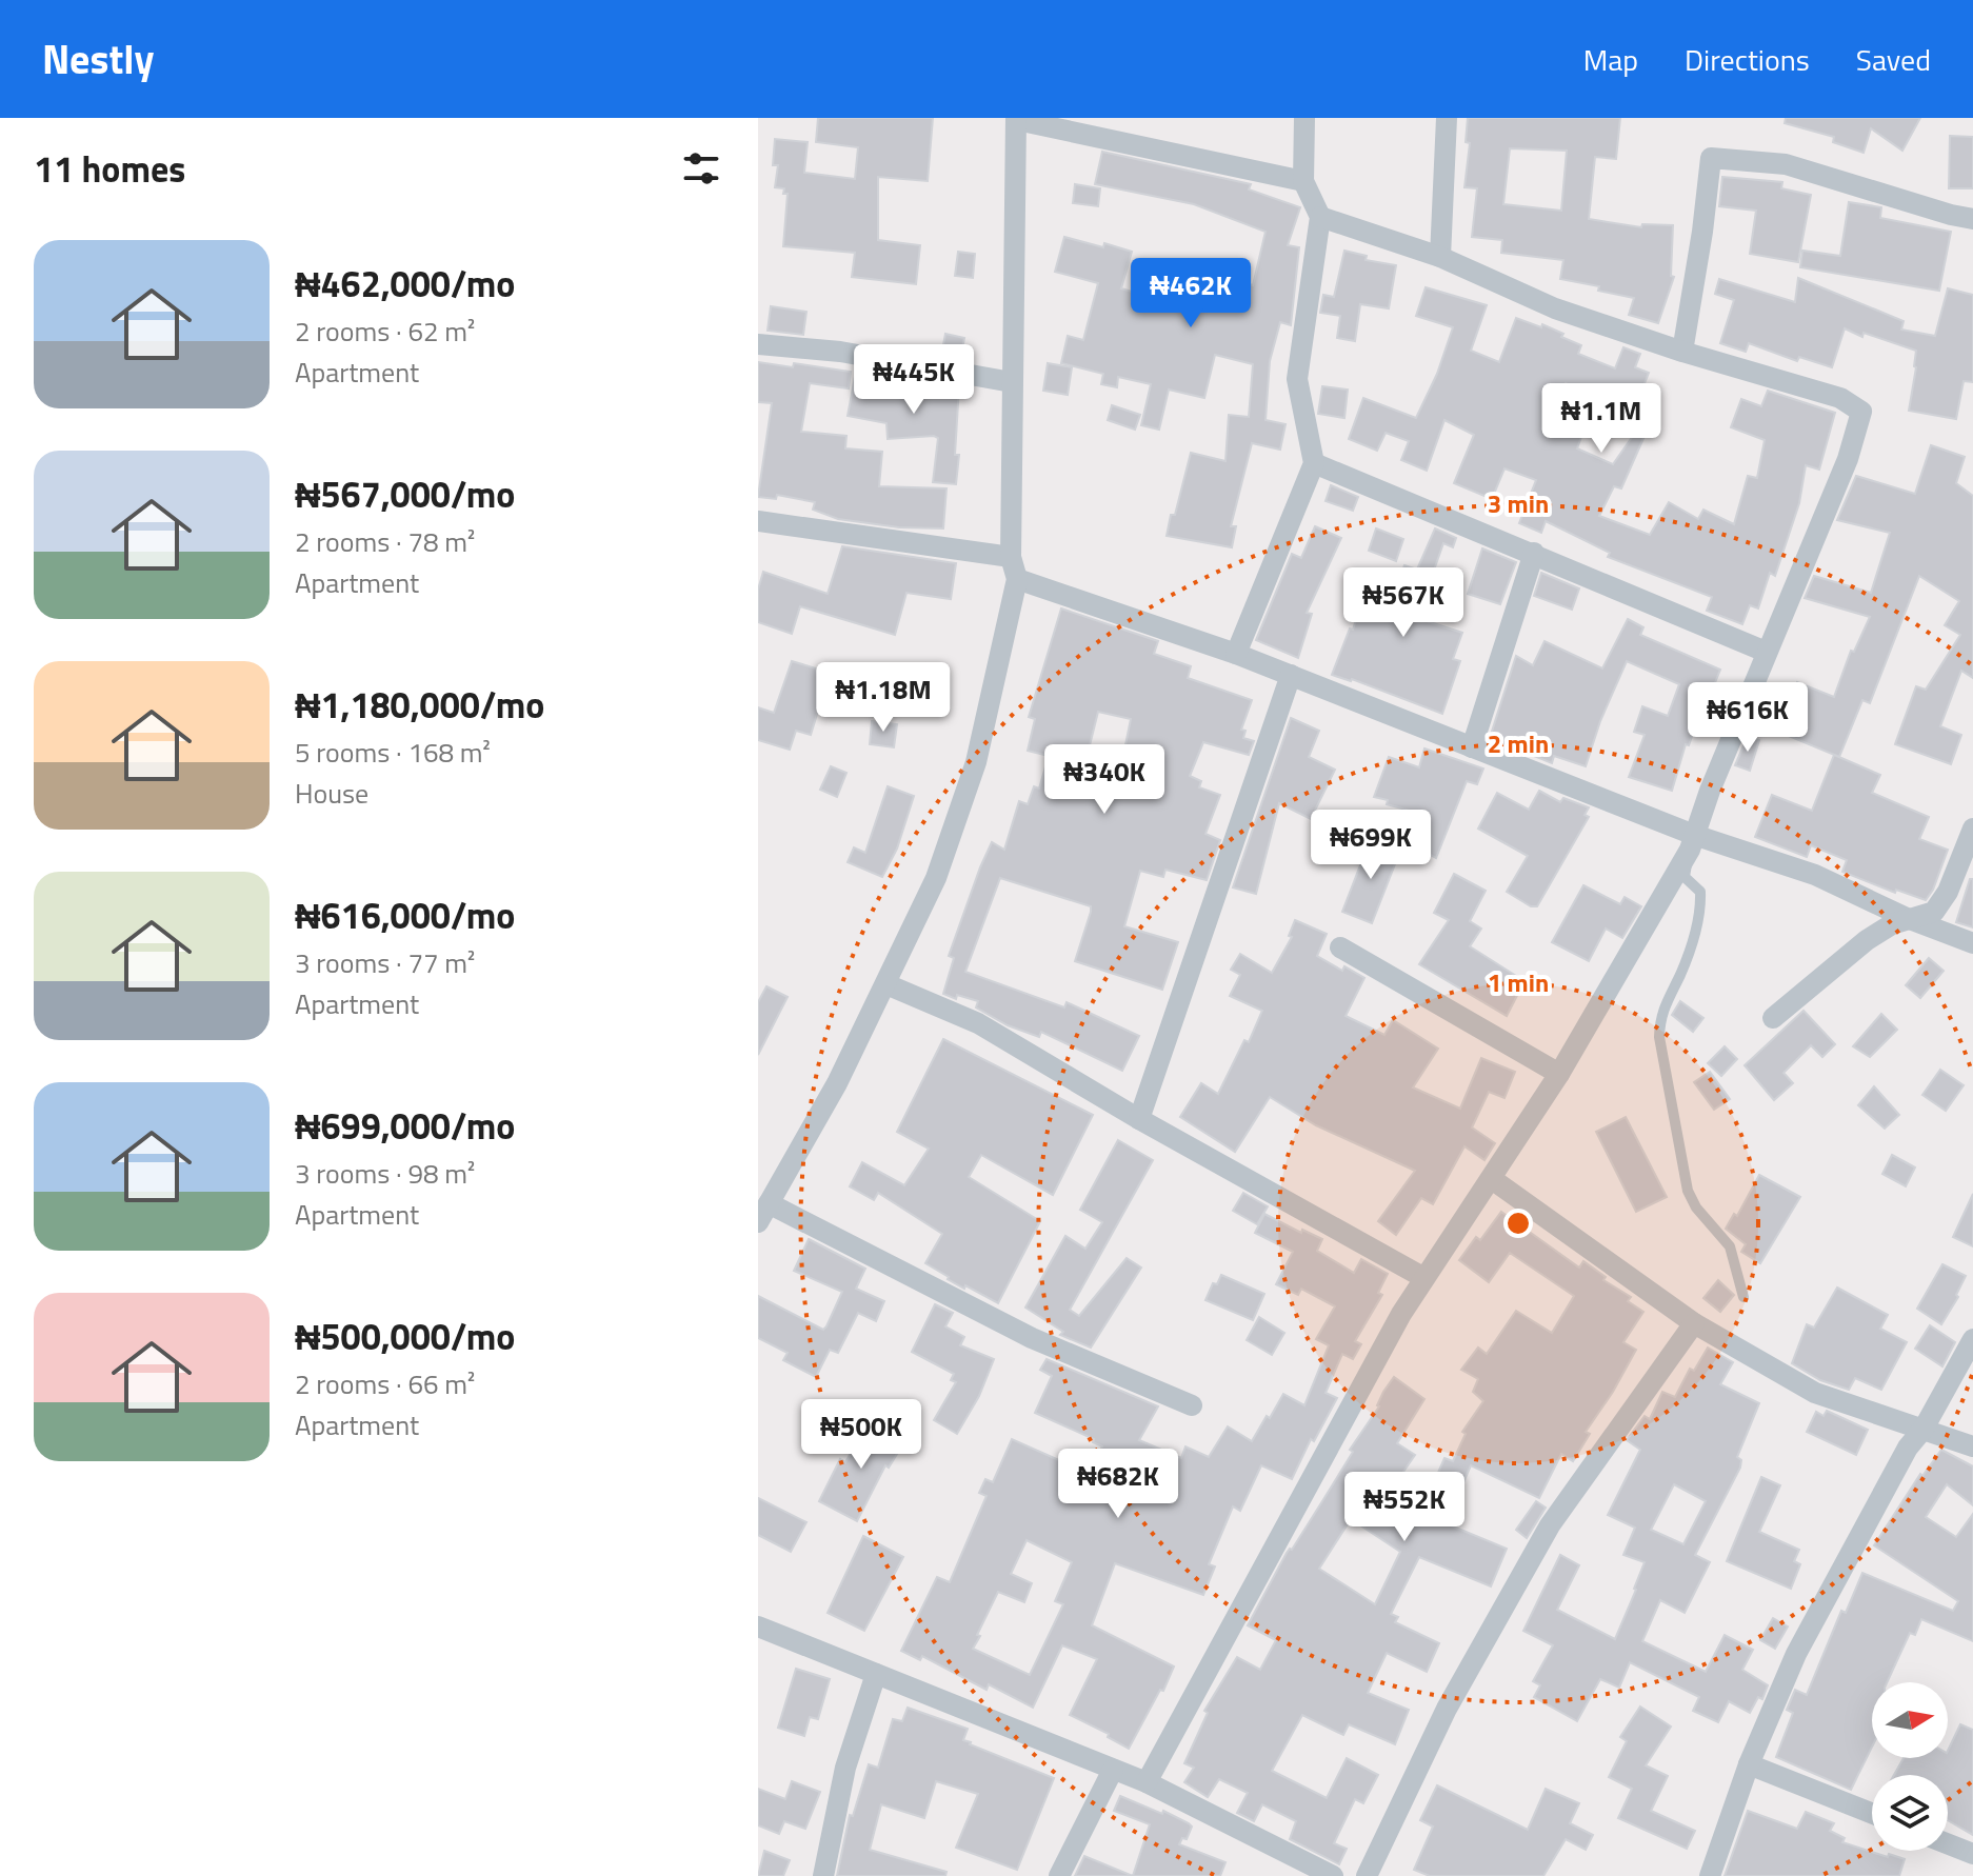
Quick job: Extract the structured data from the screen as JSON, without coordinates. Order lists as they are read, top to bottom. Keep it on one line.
{"north":"right","page":{"header":"Nestly","nav":["Map","Directions","Saved"],"heading":"11 homes","list":[{"name":"₦462,000/mo","note":"2 rooms · 62 m² · Apartment"},{"name":"₦567,000/mo","note":"2 rooms · 78 m² · Apartment"},{"name":"₦1,180,000/mo","note":"5 rooms · 168 m² · House"},{"name":"₦616,000/mo","note":"3 rooms · 77 m² · Apartment"},{"name":"₦699,000/mo","note":"3 rooms · 98 m² · Apartment"},{"name":"₦500,000/mo","note":"2 rooms · 66 m² · Apartment"}],"price":["₦462K","₦445K","₦1.1M","₦567K","₦1.18M","₦616K","₦340K","₦699K","₦500K","₦682K","₦552K"]},"rings":["3 min","2 min","1 min"]}
